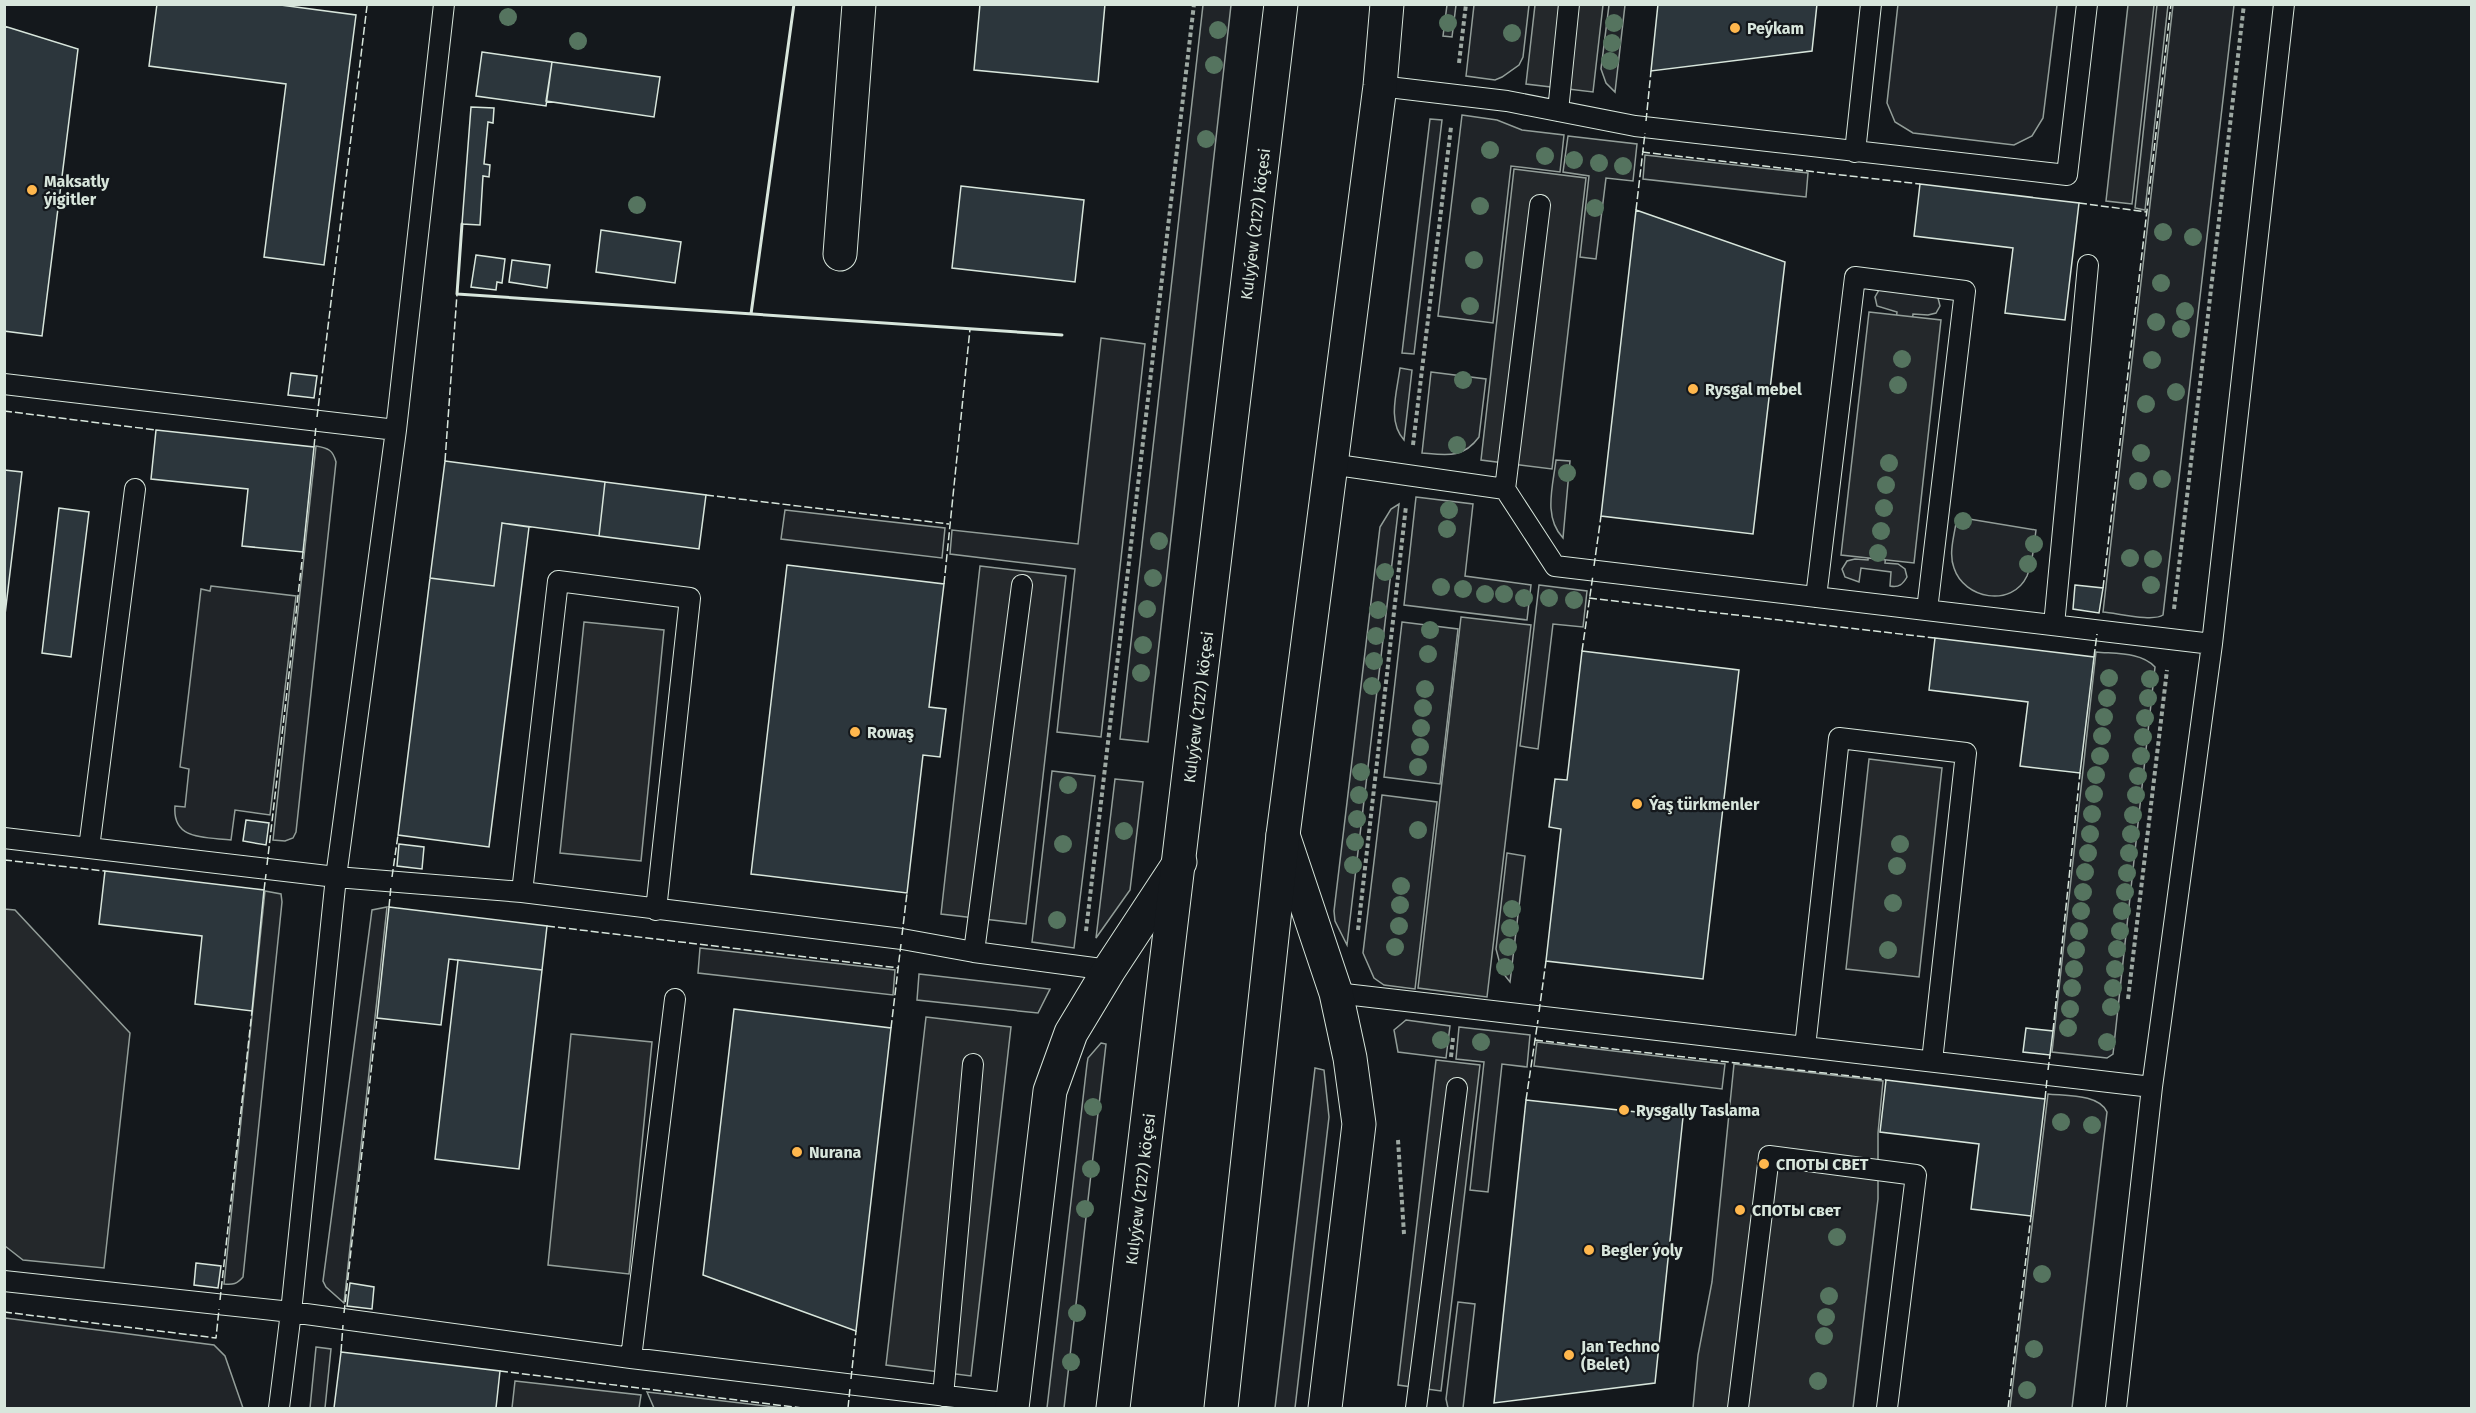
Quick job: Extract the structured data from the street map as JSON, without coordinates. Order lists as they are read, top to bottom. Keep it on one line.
{"streets":{"main road":["Kulyýew (2127) köçesi"]},"places":["Peýkam","Maksatly ýigitler","Rysgal mebel","Rowaş","Ýaş türkmenler","Rysgally Taslama","Nurana","СПОТЫ СВЕТ","СПОТЫ свет","Begler ýoly","Jan Techno (Belet)"]}
